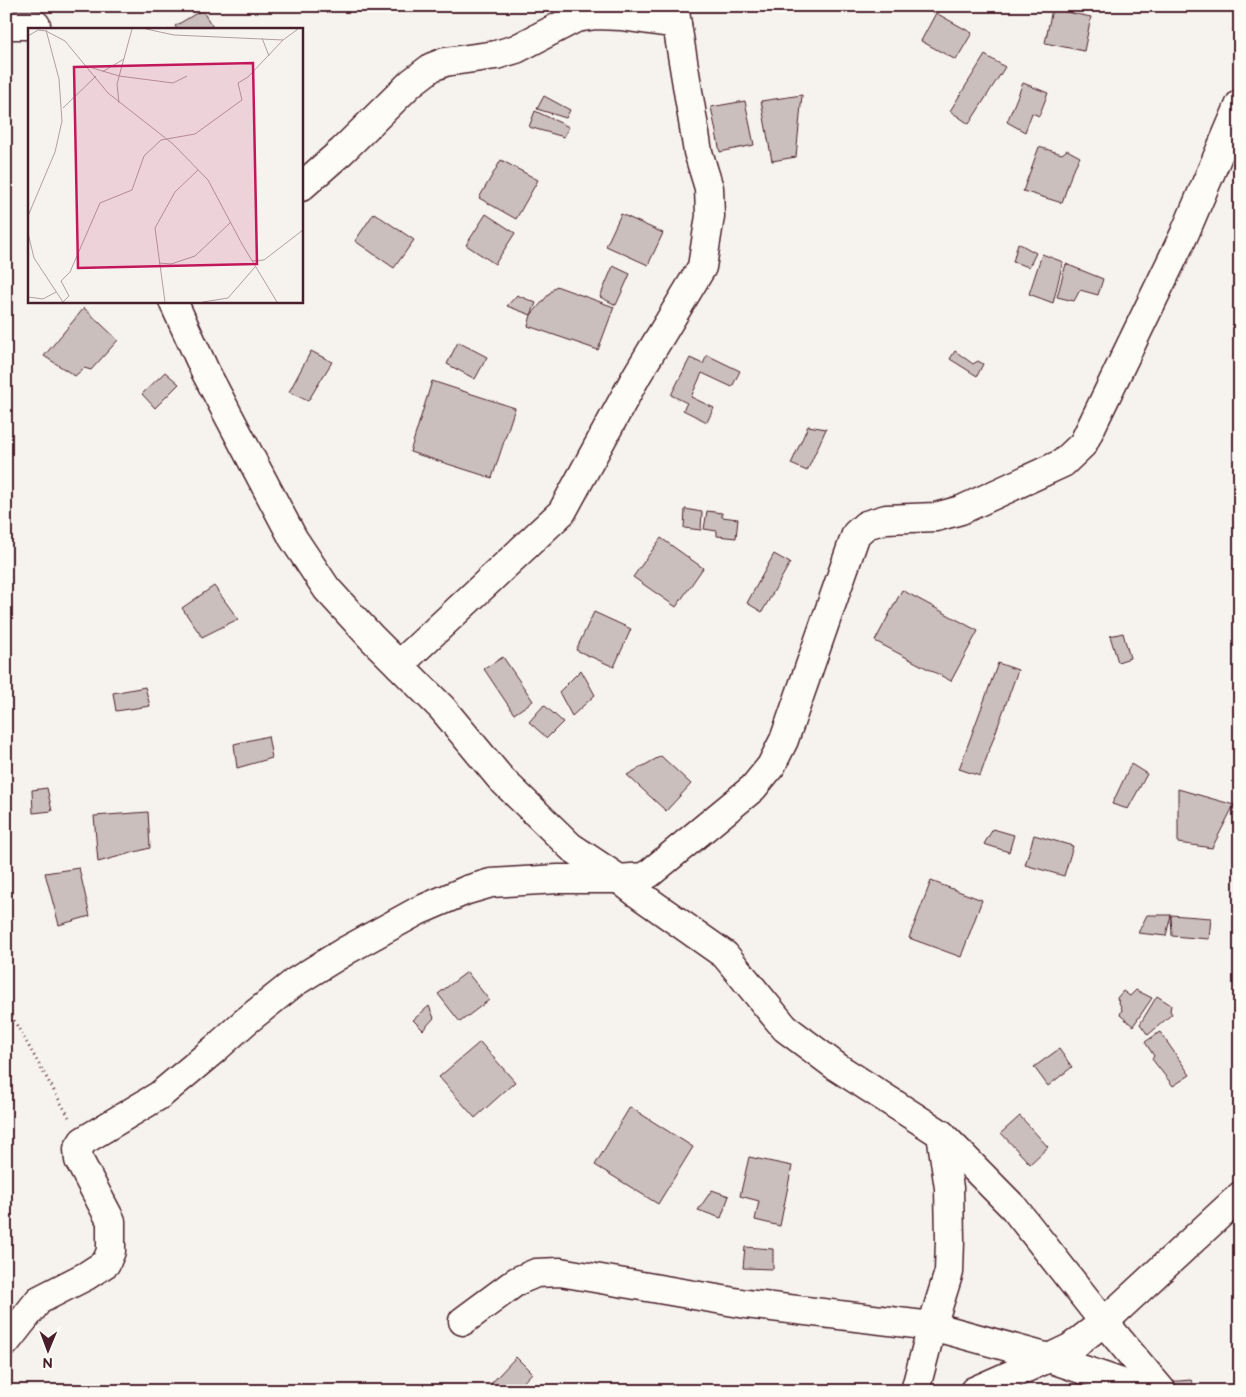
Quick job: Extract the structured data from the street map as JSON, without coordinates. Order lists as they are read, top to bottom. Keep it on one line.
{"north":"bottom"}
